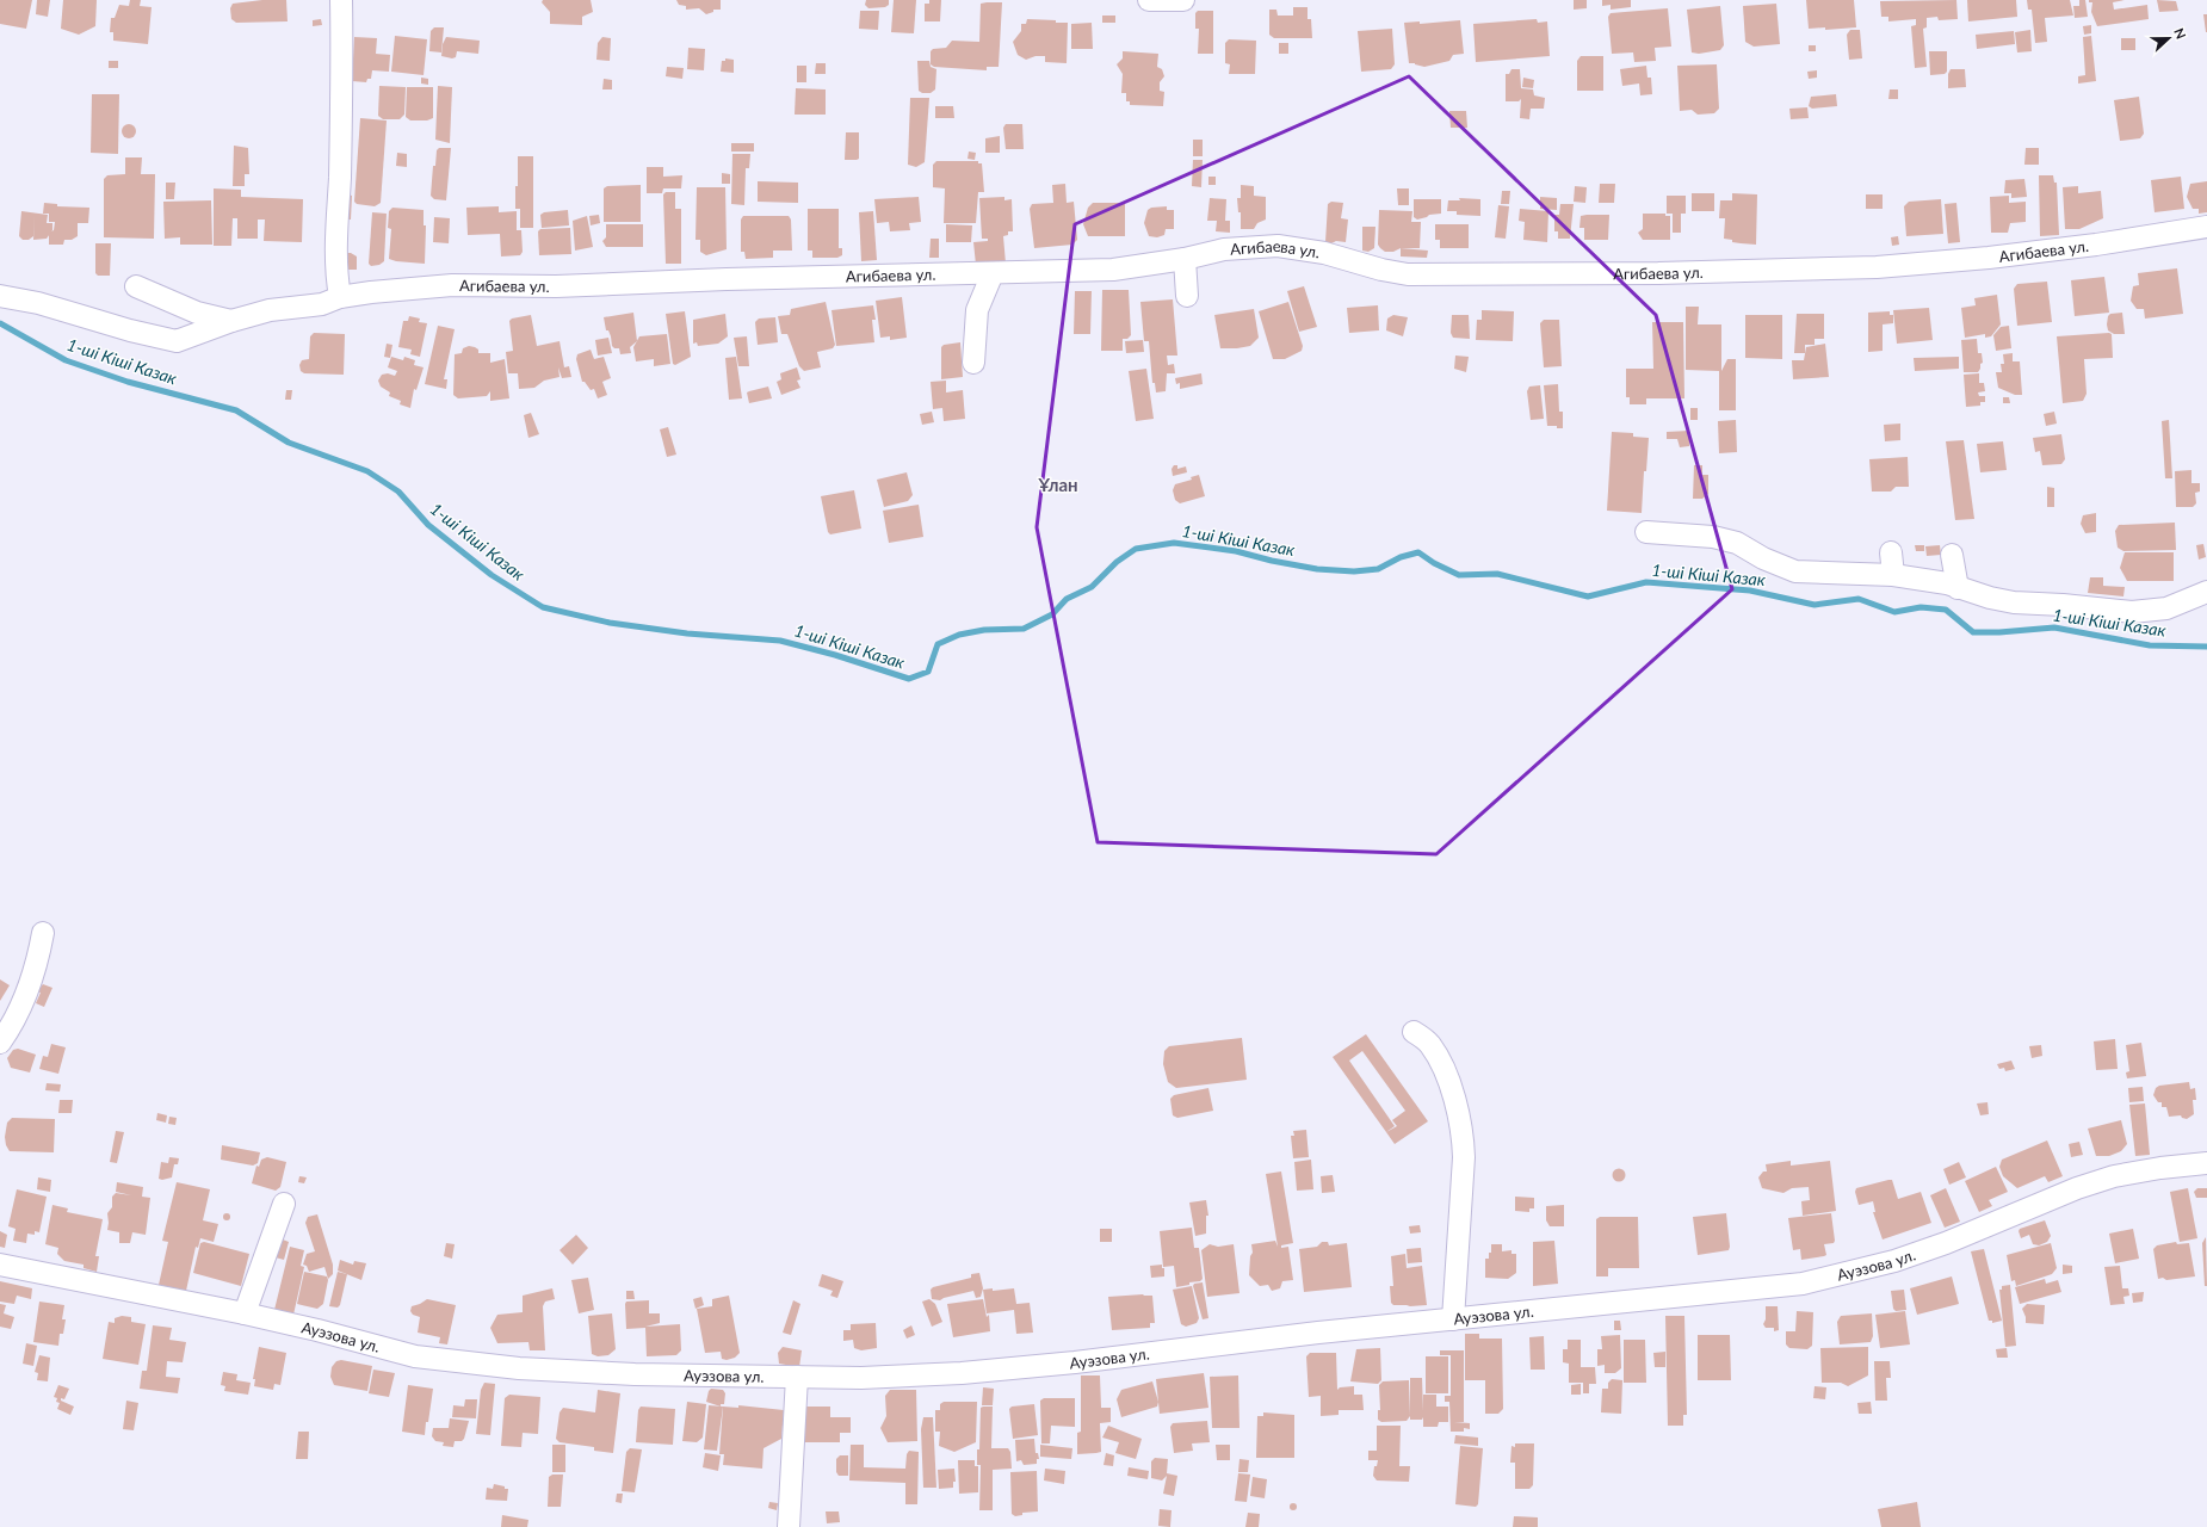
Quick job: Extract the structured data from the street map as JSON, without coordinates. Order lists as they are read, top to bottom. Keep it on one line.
{"streets":{"street":["Агибаева ул.","Ауэзова ул."]},"districts":["Ұлан"],"water":["1-ші Кіші Казак"],"north":"right"}
